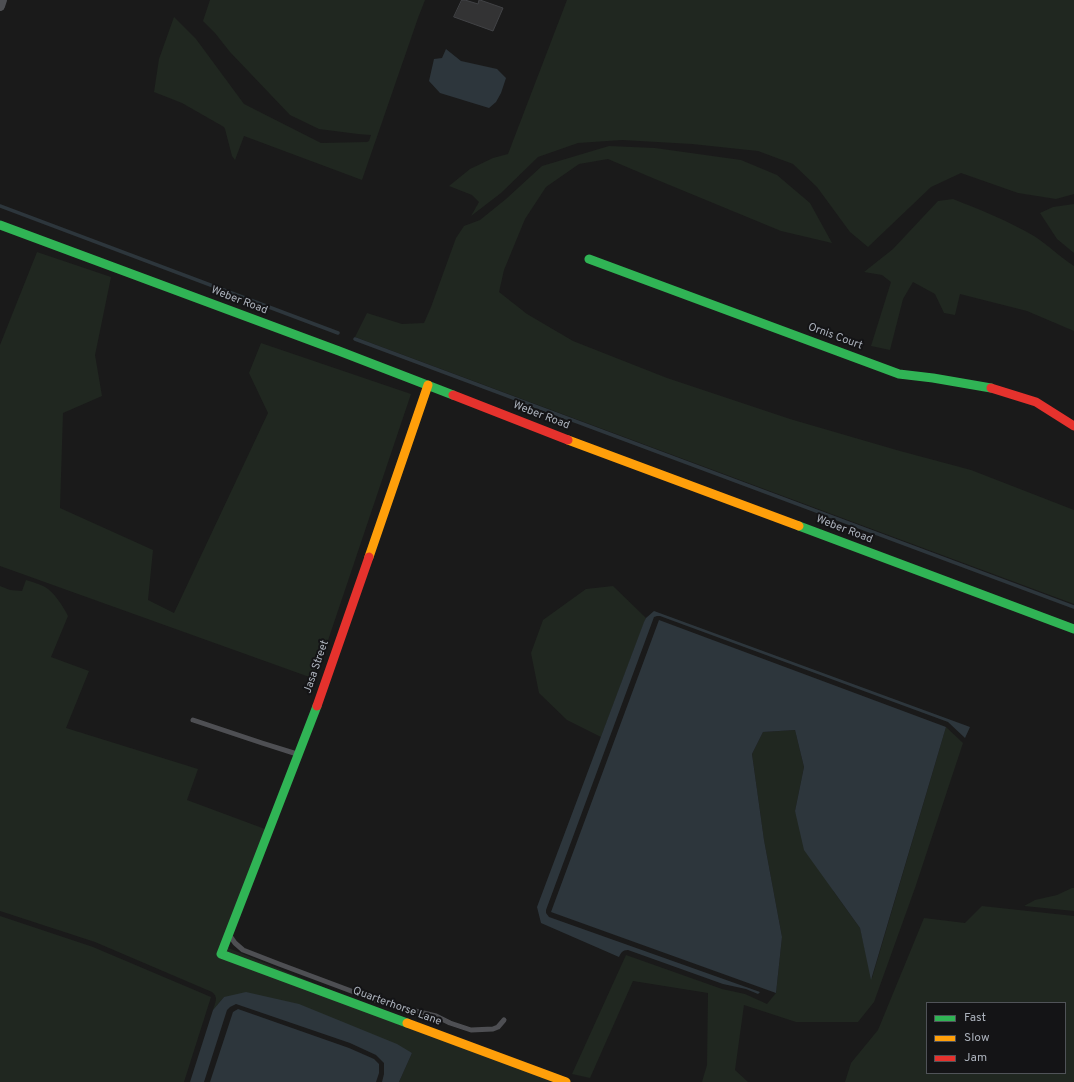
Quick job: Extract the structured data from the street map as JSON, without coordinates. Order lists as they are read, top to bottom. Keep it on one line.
{"streets":{"street":["Weber Road","Ornis Court","Jasa Street","Quarterhorse Lane"]},"crossings":[["Weber Road","Jasa Street"],["Jasa Street","Quarterhorse Lane"]],"legend":["Fast","Slow","Jam"]}
